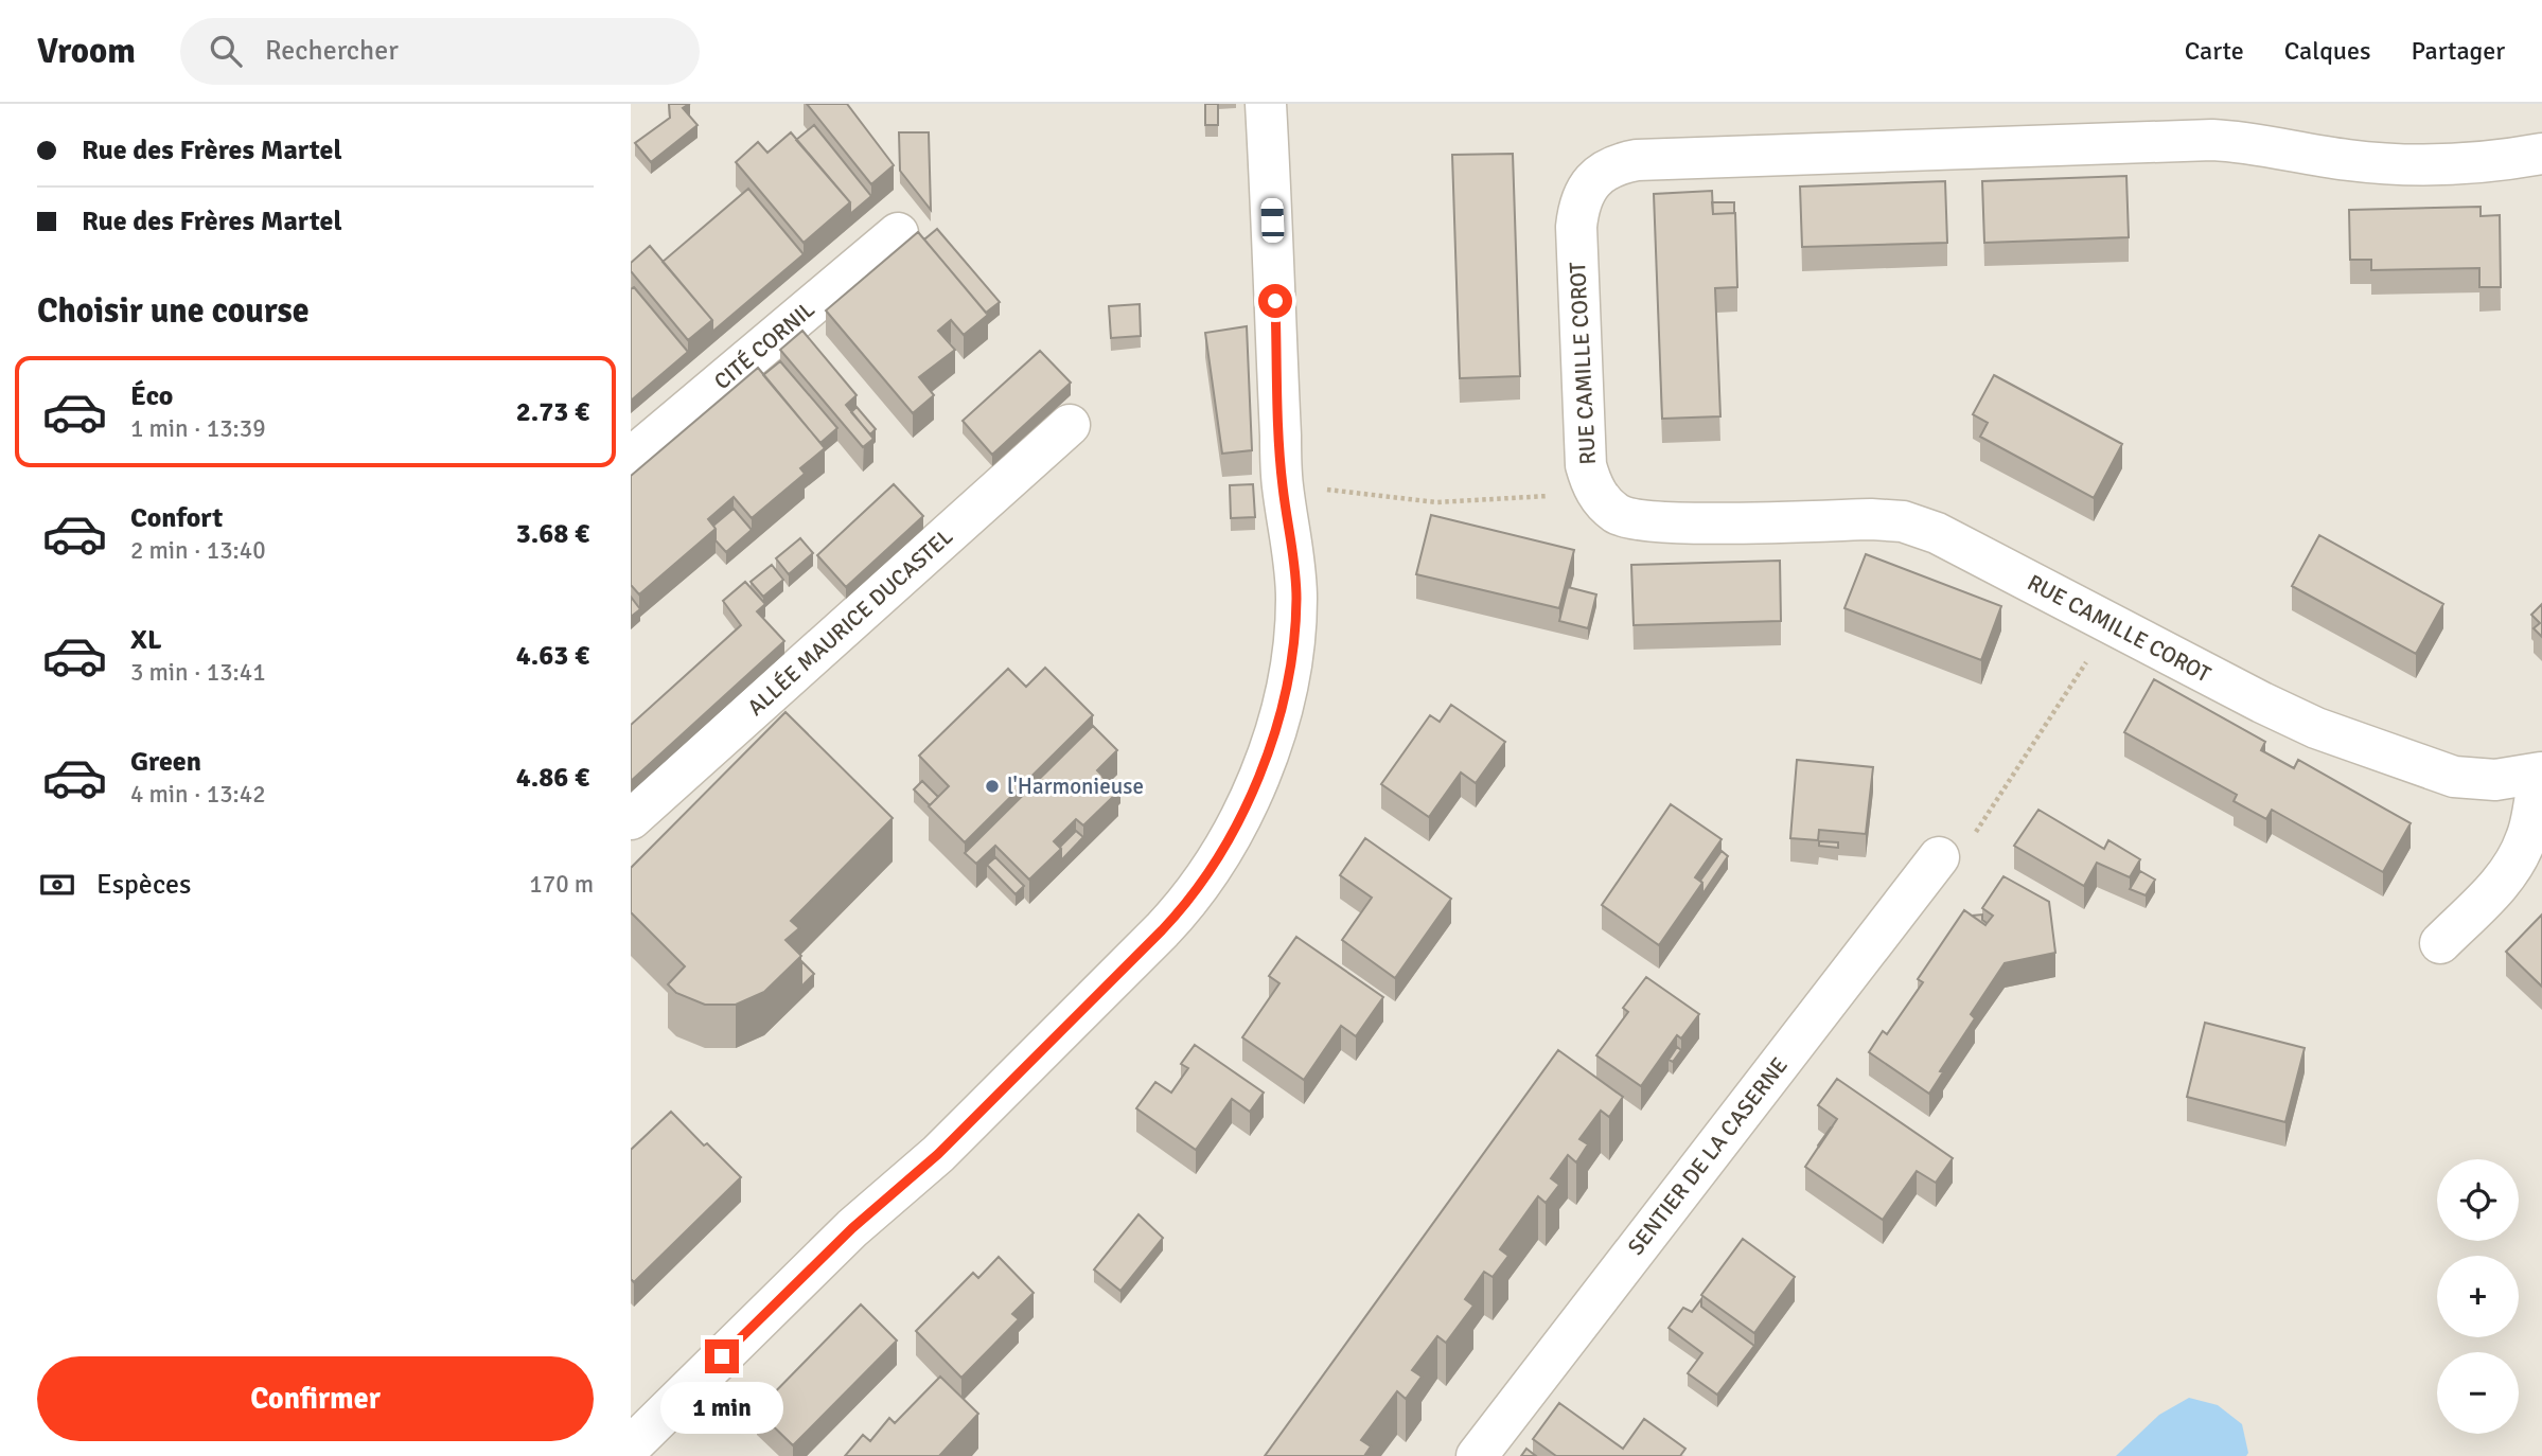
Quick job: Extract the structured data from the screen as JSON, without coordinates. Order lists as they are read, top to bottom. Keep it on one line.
{"streets":{"street":["CITÉ CORNIL","RUE CAMILLE COROT","ALLÉE MAURICE DUCASTEL","SENTIER DE LA CASERNE"]},"places":["l'Harmonieuse"],"page":{"header":"Vroom","search":"Rechercher","nav":["Carte","Calques","Partager"],"banner":["Rue des Frères Martel","Rue des Frères Martel"],"heading":"Choisir une course","list":[{"name":"Éco","note":"1 min · 13:39","value":"2.73 €"},{"name":"Confort","note":"2 min · 13:40","value":"3.68 €"},{"name":"XL","note":"3 min · 13:41","value":"4.63 €"},{"name":"Green","note":"4 min · 13:42","value":"4.86 €"}],"pay":["Espèces","170 m"],"map_buttons":["+","−"],"buttons":"Confirmer","bubble":"1 min"}}
